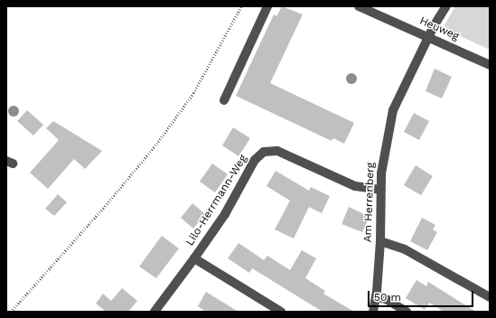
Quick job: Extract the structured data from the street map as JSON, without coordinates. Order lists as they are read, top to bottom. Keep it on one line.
{"streets":{"street":["Heuweg","Lilo-Herrmann-Weg","Am Herrenberg"]},"crossings":[["Heuweg","Am Herrenberg"],["Lilo-Herrmann-Weg","Am Herrenberg"]],"scale_bar":"50 m"}
